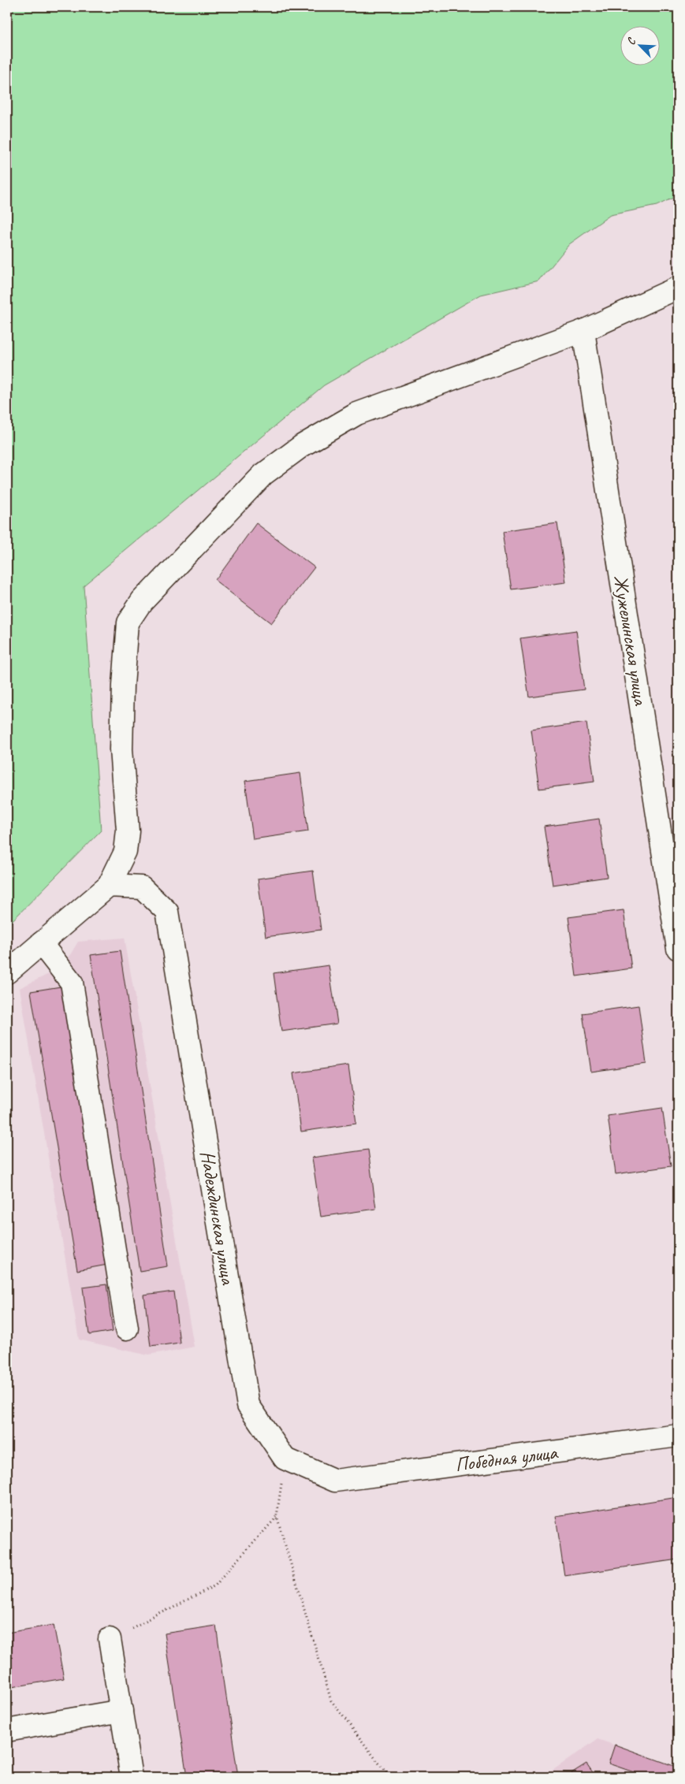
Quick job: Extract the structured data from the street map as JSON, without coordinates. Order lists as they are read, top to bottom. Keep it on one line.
{"streets":{"street":["Жужелинская улица","Надеждинская улица","Победная улица"]},"crossings":[["Надеждинская улица","Победная улица"]],"north":"top left"}
